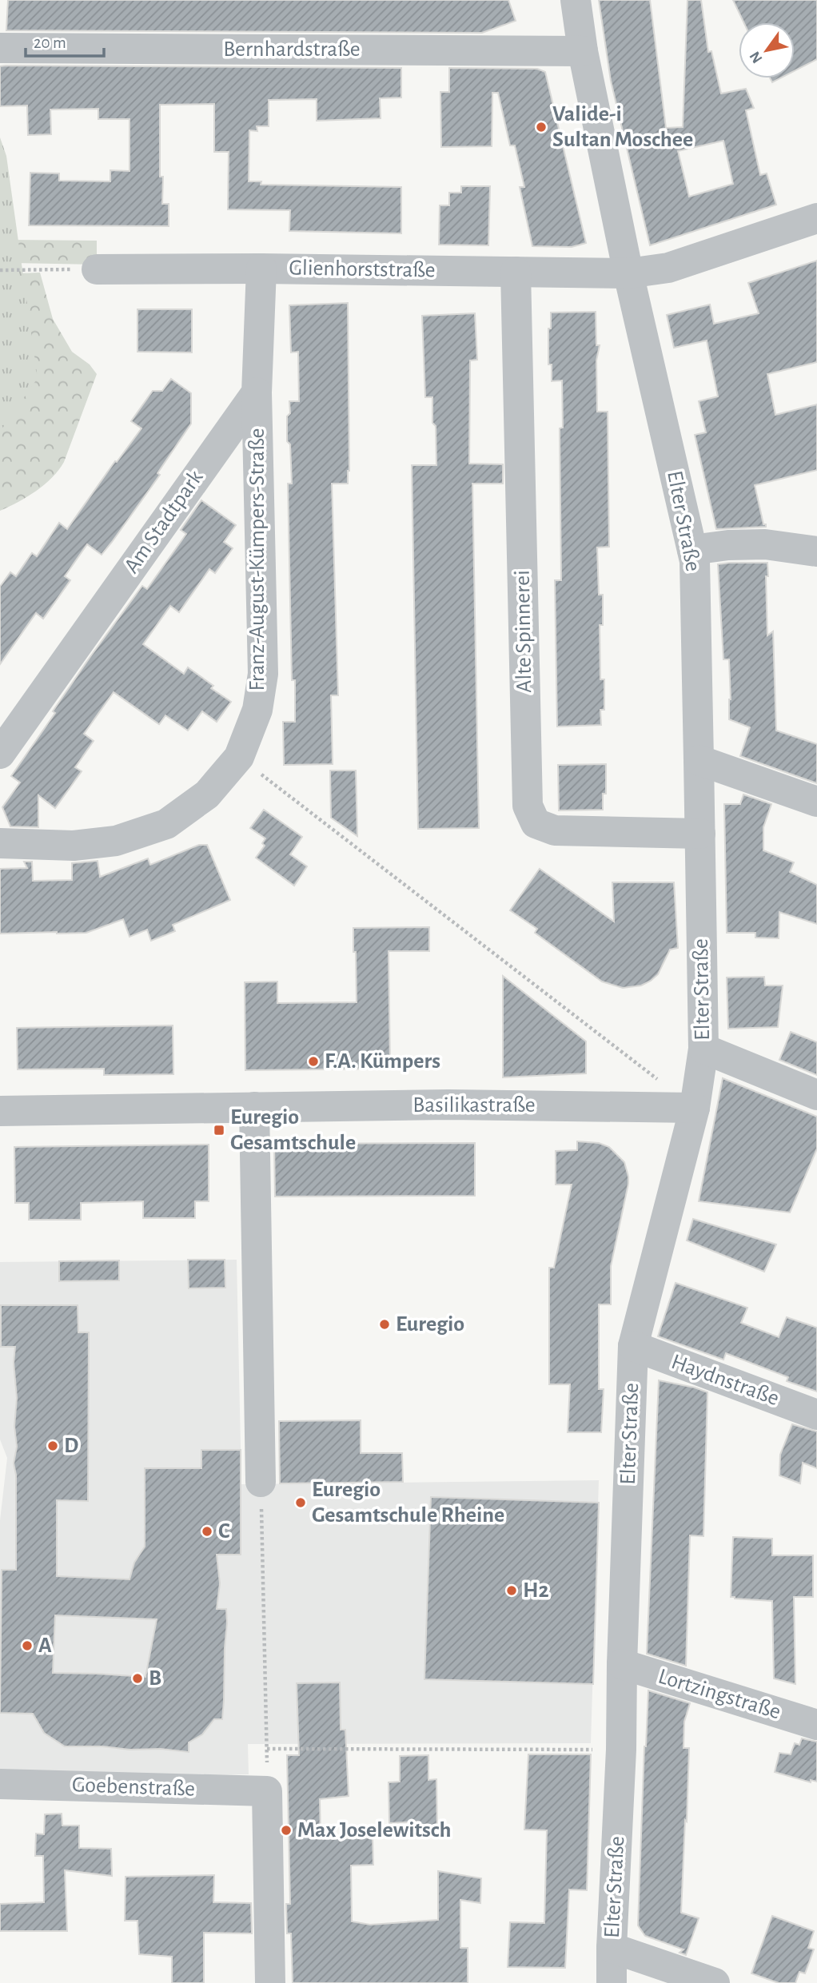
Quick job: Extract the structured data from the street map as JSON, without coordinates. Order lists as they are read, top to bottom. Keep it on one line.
{"streets":{"street":["Bernhardstraße","Glienhorststraße","Elter Straße","Am Stadtpark","Franz-August-Kümpers-Straße","Alte Spinnerei","Basilikastraße","Haydnstraße","Lortzingstraße","Goebenstraße"]},"crossings":[["Bernhardstraße","Elter Straße"],["Glienhorststraße","Elter Straße"],["Glienhorststraße","Alte Spinnerei"],["Elter Straße","Alte Spinnerei"],["Elter Straße","Basilikastraße"],["Elter Straße","Haydnstraße"],["Elter Straße","Lortzingstraße"],["Am Stadtpark","Franz-August-Kümpers-Straße"]],"places":{"other":["Valide-i Sultan Moschee","F.A. Kümpers","Euregio","D","Euregio Gesamtschule Rheine","C","H2","A","B","Max Joselewitsch"],"transit":["Euregio Gesamtschule"]},"scale_bar":"20 m","north":"bottom left"}
